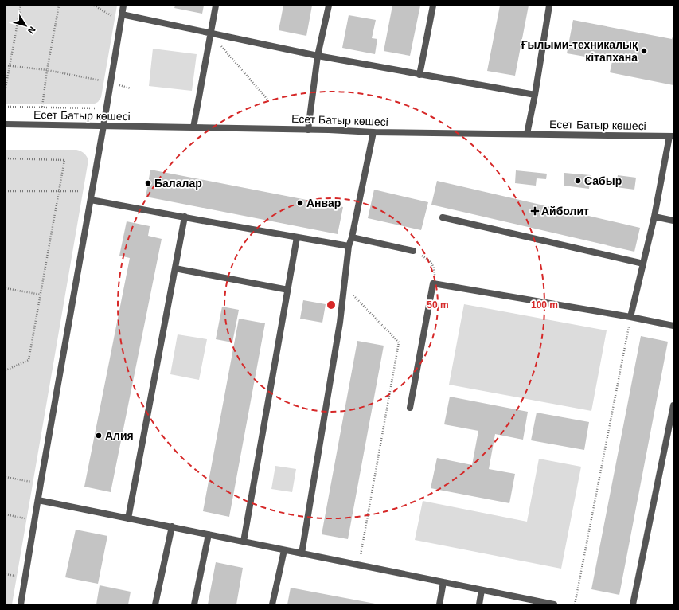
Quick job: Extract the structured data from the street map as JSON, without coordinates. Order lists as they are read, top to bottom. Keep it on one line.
{"streets":{"street":["Есет Батыр көшесі"]},"places":{"other":["Ғылыми-техникалық кітапхана","Сабыр","Балалар","Анвар","Алия"],"health":["Айболит"]},"north":"bottom right","rings":["50 m","100 m"]}
